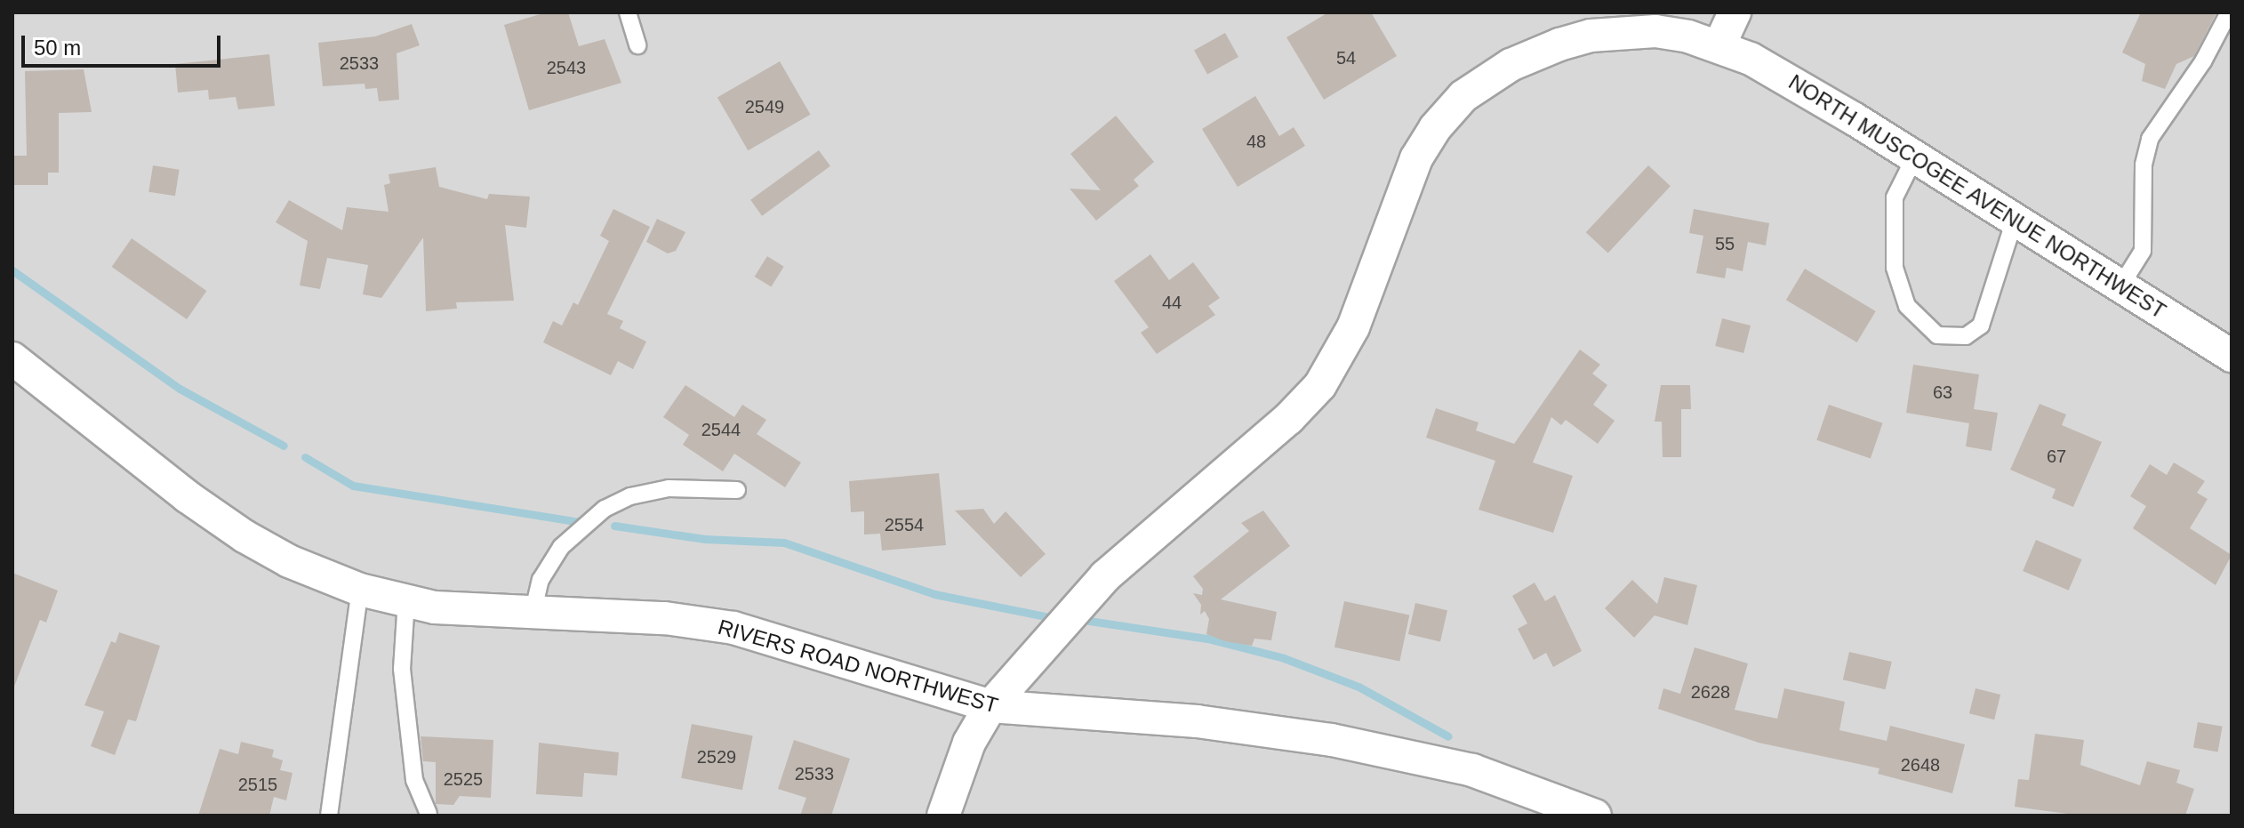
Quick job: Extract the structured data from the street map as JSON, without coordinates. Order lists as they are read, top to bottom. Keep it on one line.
{"streets":{"street":["NORTH MUSCOGEE AVENUE NORTHWEST","RIVERS ROAD NORTHWEST"]},"crossings":[["NORTH MUSCOGEE AVENUE NORTHWEST","RIVERS ROAD NORTHWEST"]],"house_numbers":["54","2533","2543","2549","48","55","44","63","2544","67","2554","2628","2529","2648","2533","2525","2515"],"scale_bar":"50 m"}
